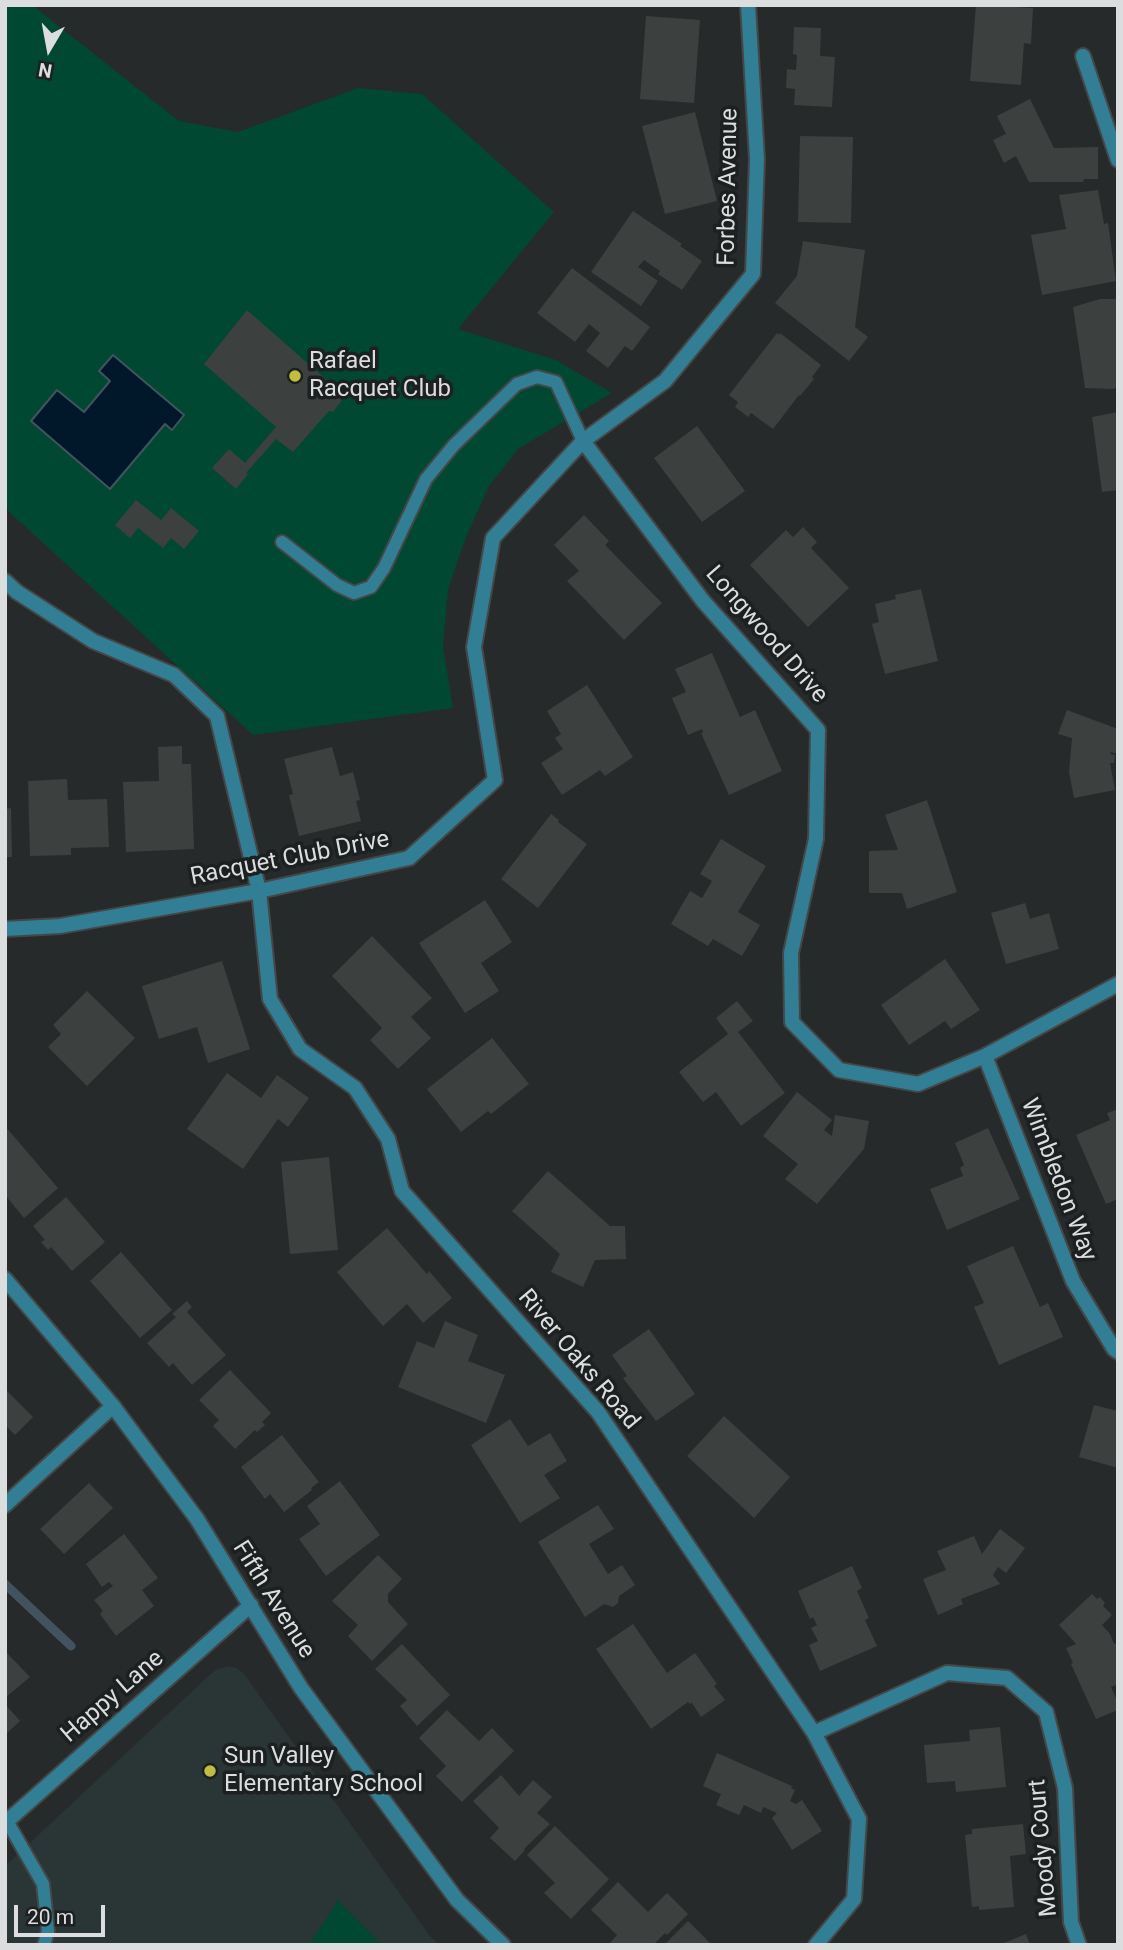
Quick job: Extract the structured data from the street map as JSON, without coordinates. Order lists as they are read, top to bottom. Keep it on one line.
{"streets":{"street":["Forbes Avenue","Longwood Drive","Racquet Club Drive","Wimbledon Way","River Oaks Road","Fifth Avenue","Happy Lane","Moody Court"]},"crossings":[["Forbes Avenue","Racquet Club Drive"],["Longwood Drive","Racquet Club Drive"],["Longwood Drive","Wimbledon Way"],["Racquet Club Drive","River Oaks Road"],["River Oaks Road","Moody Court"],["Fifth Avenue","Happy Lane"]],"places":["Rafael Racquet Club","Sun Valley Elementary School"],"scale_bar":"20 m","north":"bottom"}
